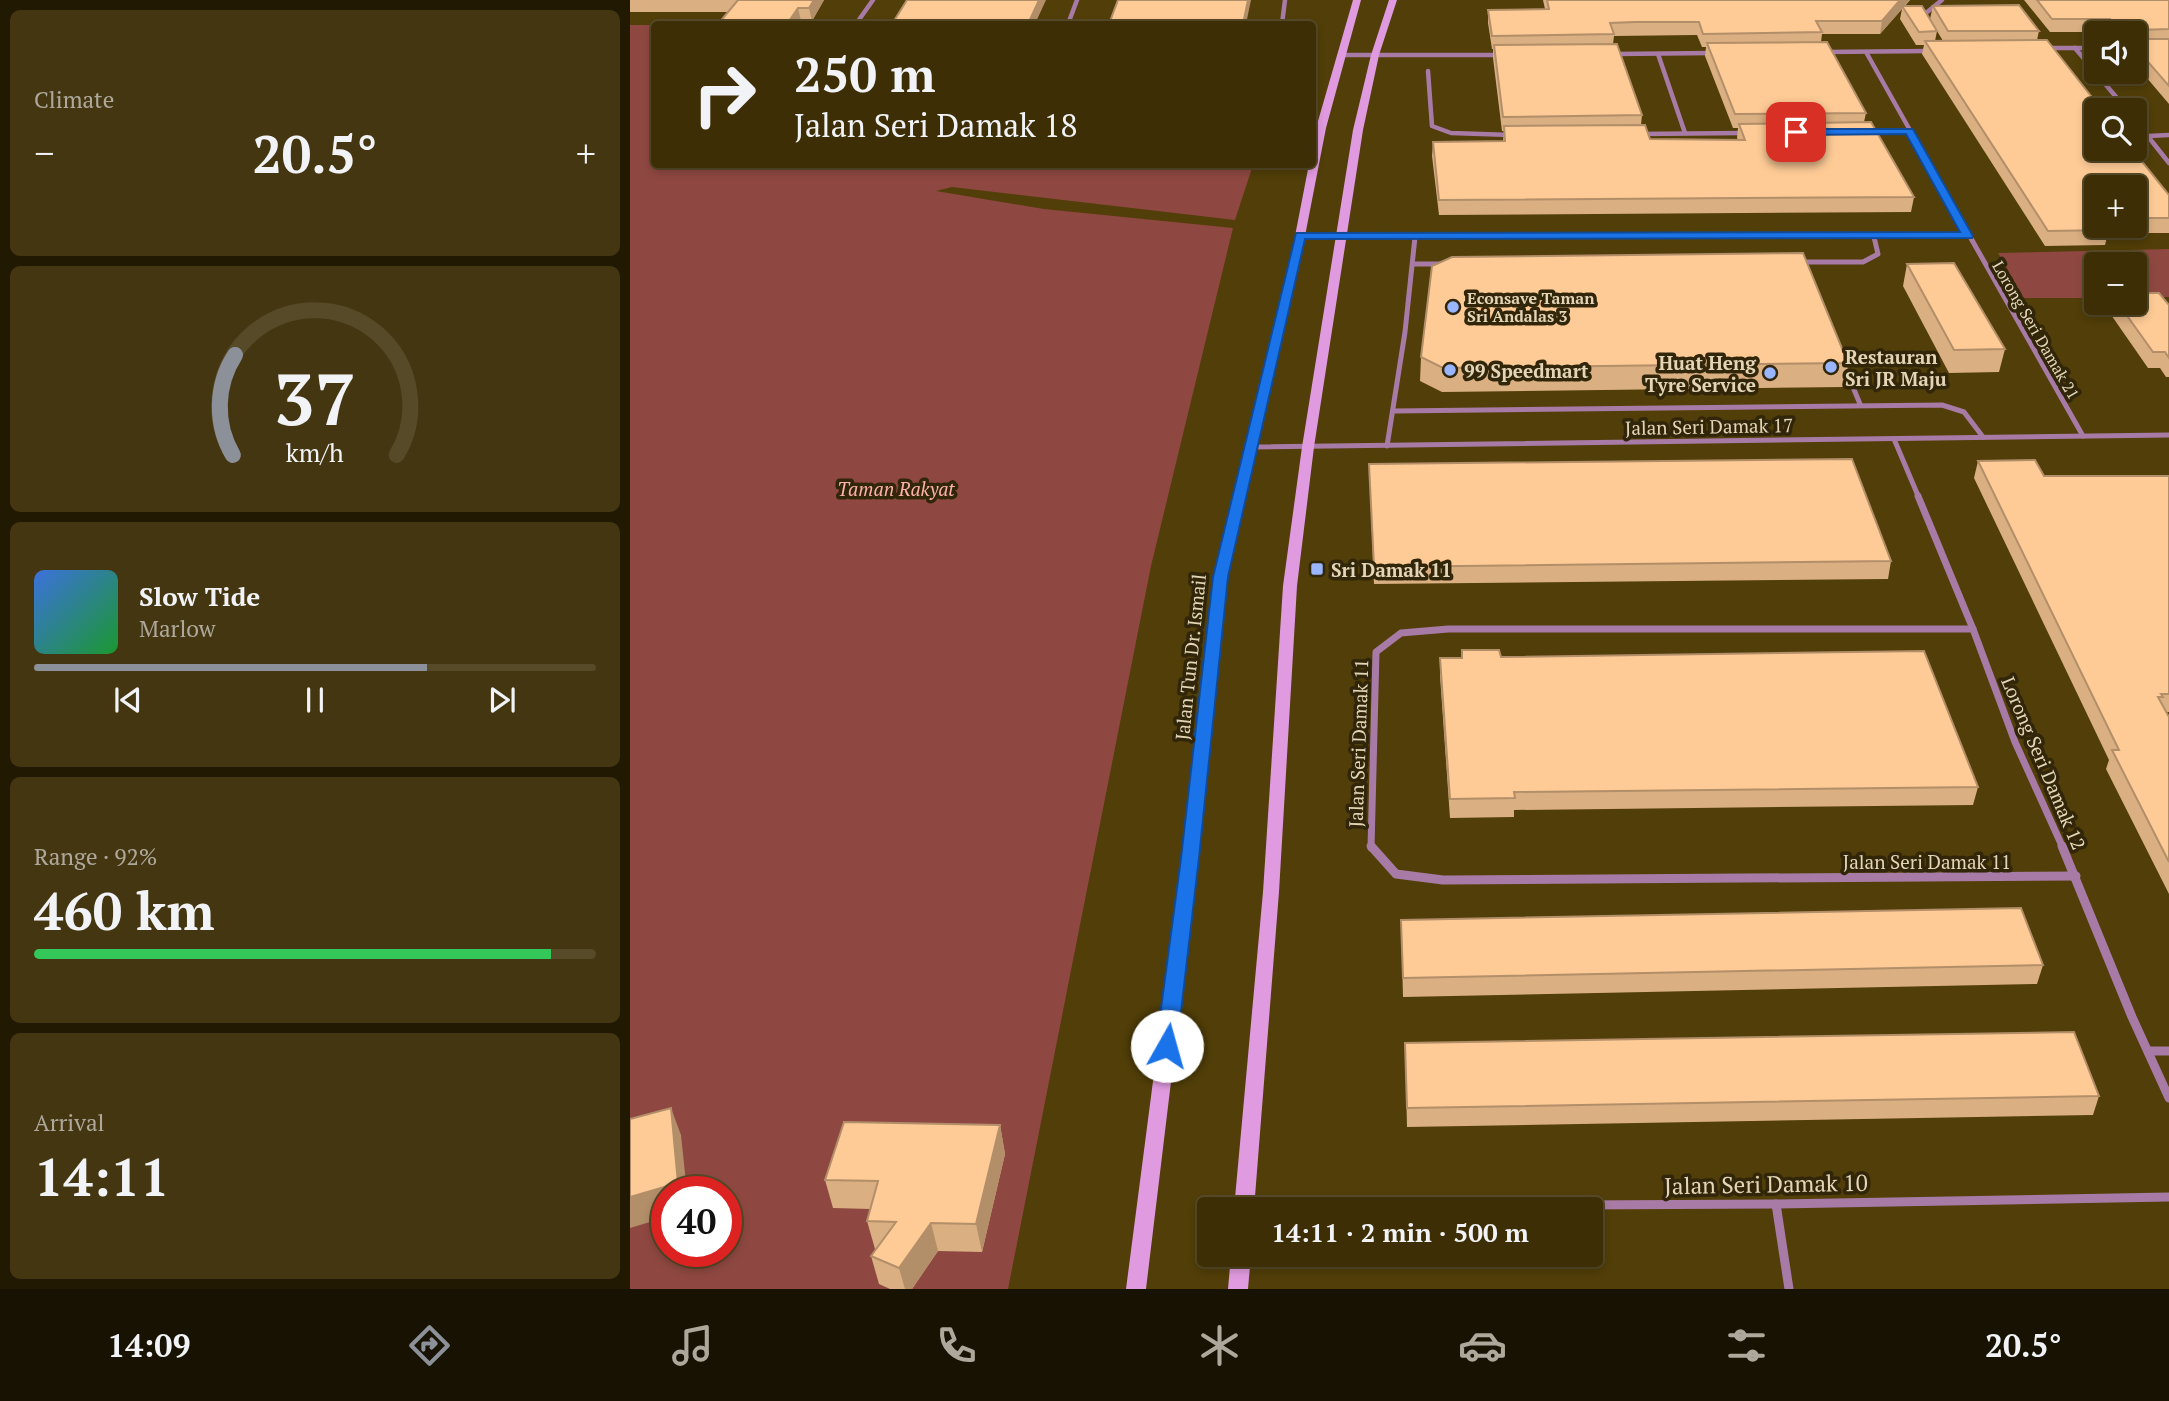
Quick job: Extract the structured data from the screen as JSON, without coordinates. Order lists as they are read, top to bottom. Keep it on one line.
{"streets":{"street":["Lorong Seri Damak 21","Jalan Seri Damak 17","Jalan Tun Dr. Ismail","Jalan Seri Damak 11","Lorong Seri Damak 12","Jalan Seri Damak 10"]},"crossings":[["Lorong Seri Damak 21","Jalan Seri Damak 17"],["Jalan Seri Damak 17","Jalan Tun Dr. Ismail"],["Jalan Seri Damak 17","Lorong Seri Damak 12"],["Jalan Seri Damak 11","Lorong Seri Damak 12"]],"parks":["Taman Rakyat"],"places":{"other":["Econsave Taman Sri Andalas 3","Restauran Sri JR Maju","99 Speedmart","Huat Heng Tyre Service"],"transit":["Sri Damak 11"]},"page":{"tile":["Climate",["Range · 92%","460 km"],["Arrival","14:11"]],"map_buttons":["+","−"],"turn":["250 m","Jalan Seri Damak 18"],"heat":["−","20.5°","+"],"song":["Slow Tide","Marlow"],"limit":"40","trip":"14:11 · 2 min · 500 m","tabs":["14:09","20.5°"],"gauge":["37","km/h"]}}
